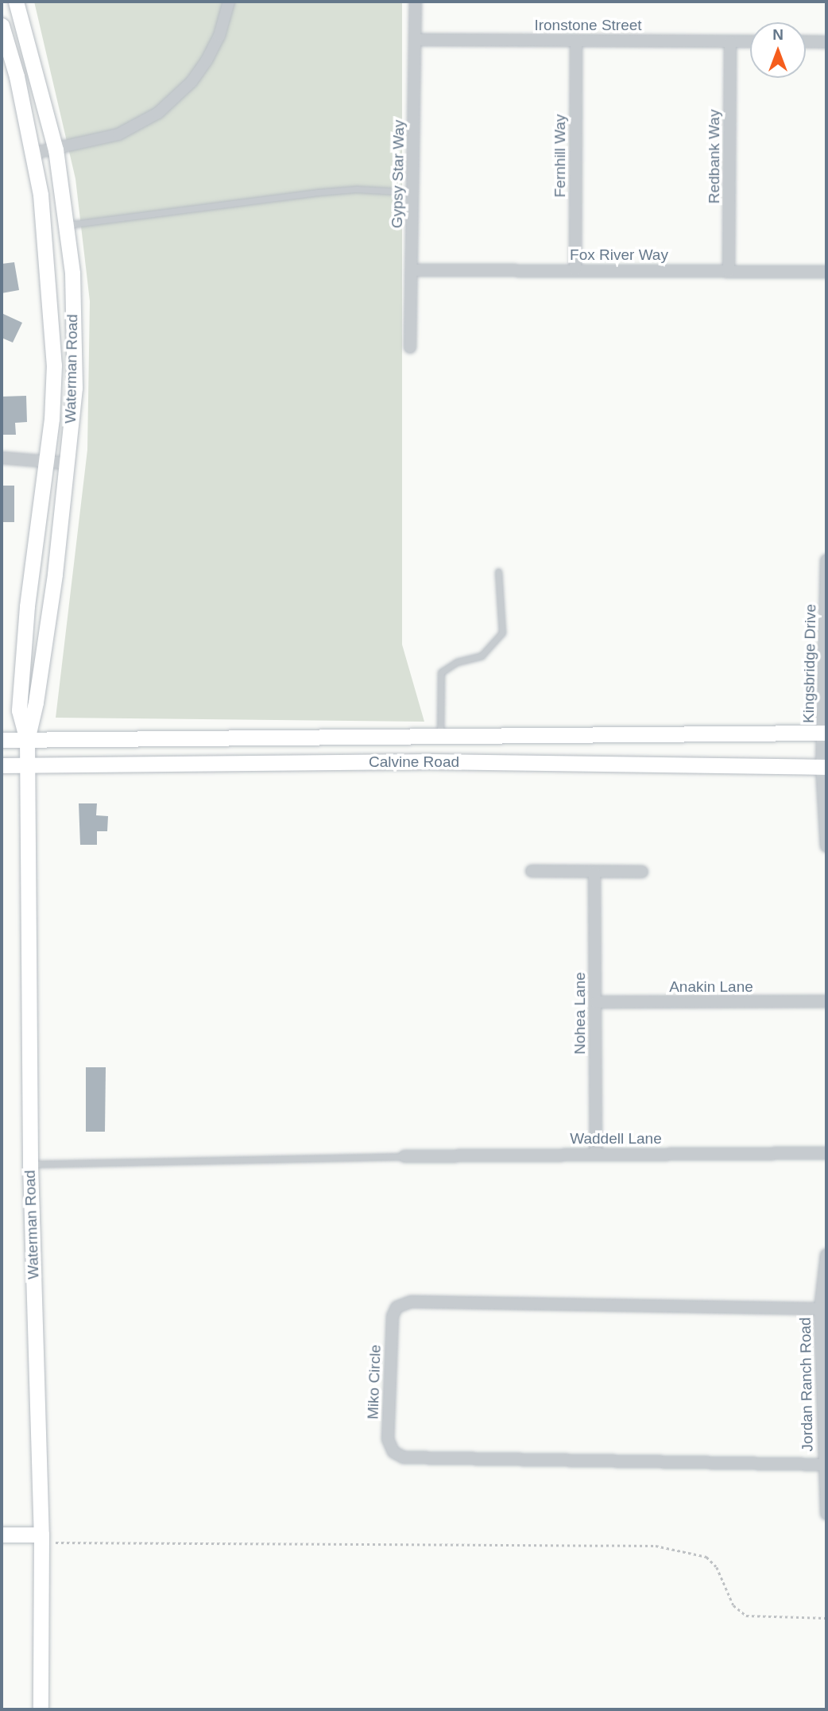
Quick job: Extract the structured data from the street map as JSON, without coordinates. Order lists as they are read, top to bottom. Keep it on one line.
{"streets":{"main road":["Waterman Road","Calvine Road"],"street":["Ironstone Street","Fernhill Way","Redbank Way","Gypsy Star Way","Fox River Way","Kingsbridge Drive","Anakin Lane","Nohea Lane","Waddell Lane","Miko Circle","Jordan Ranch Road"]},"crossings":[["Ironstone Street","Fernhill Way"],["Ironstone Street","Redbank Way"],["Ironstone Street","Gypsy Star Way"],["Fernhill Way","Fox River Way"],["Redbank Way","Fox River Way"],["Gypsy Star Way","Fox River Way"],["Waterman Road","Calvine Road"],["Kingsbridge Drive","Calvine Road"],["Anakin Lane","Nohea Lane"],["Nohea Lane","Waddell Lane"],["Miko Circle","Jordan Ranch Road"]],"north":"top"}
